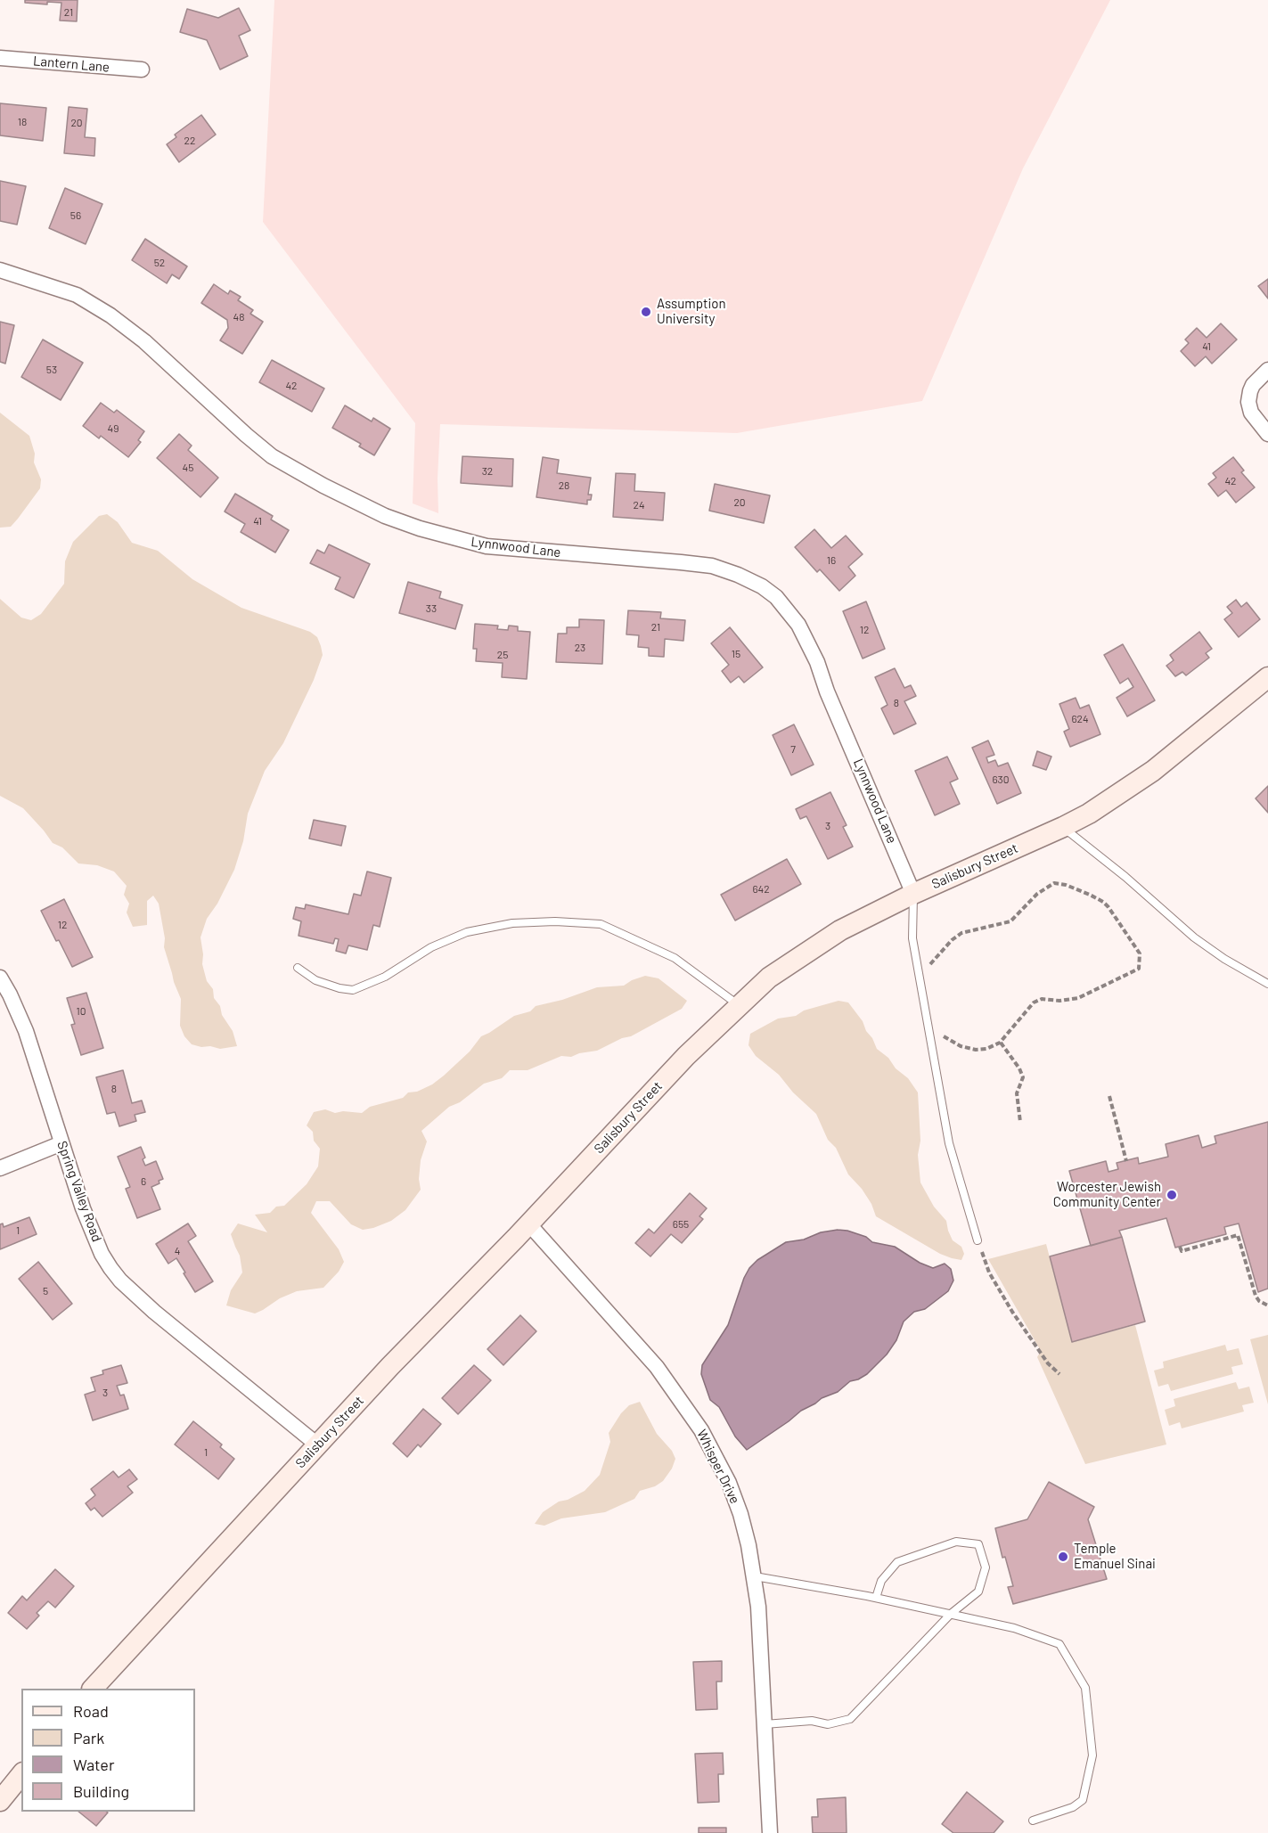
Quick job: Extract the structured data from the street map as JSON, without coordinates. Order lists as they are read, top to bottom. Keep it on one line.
{"streets":{"main road":["Salisbury Street"],"street":["Lantern Lane","Lynnwood Lane","Spring Valley Road","Whisper Drive"]},"crossings":[["Lynnwood Lane","Salisbury Street"],["Salisbury Street","Spring Valley Road"],["Salisbury Street","Whisper Drive"]],"places":["Assumption University","Worcester Jewish Community Center","Temple Emanuel Sinai"],"house_numbers":["21","18","20","22","56","52","48","41","53","42","49","45","32","42","28","20","24","41","16","33","21","12","23","15","25","8","624","7","630","3","642","12","10","8","6","655","1","4","5","3","1"],"legend":["Road","Park","Water","Building"]}
